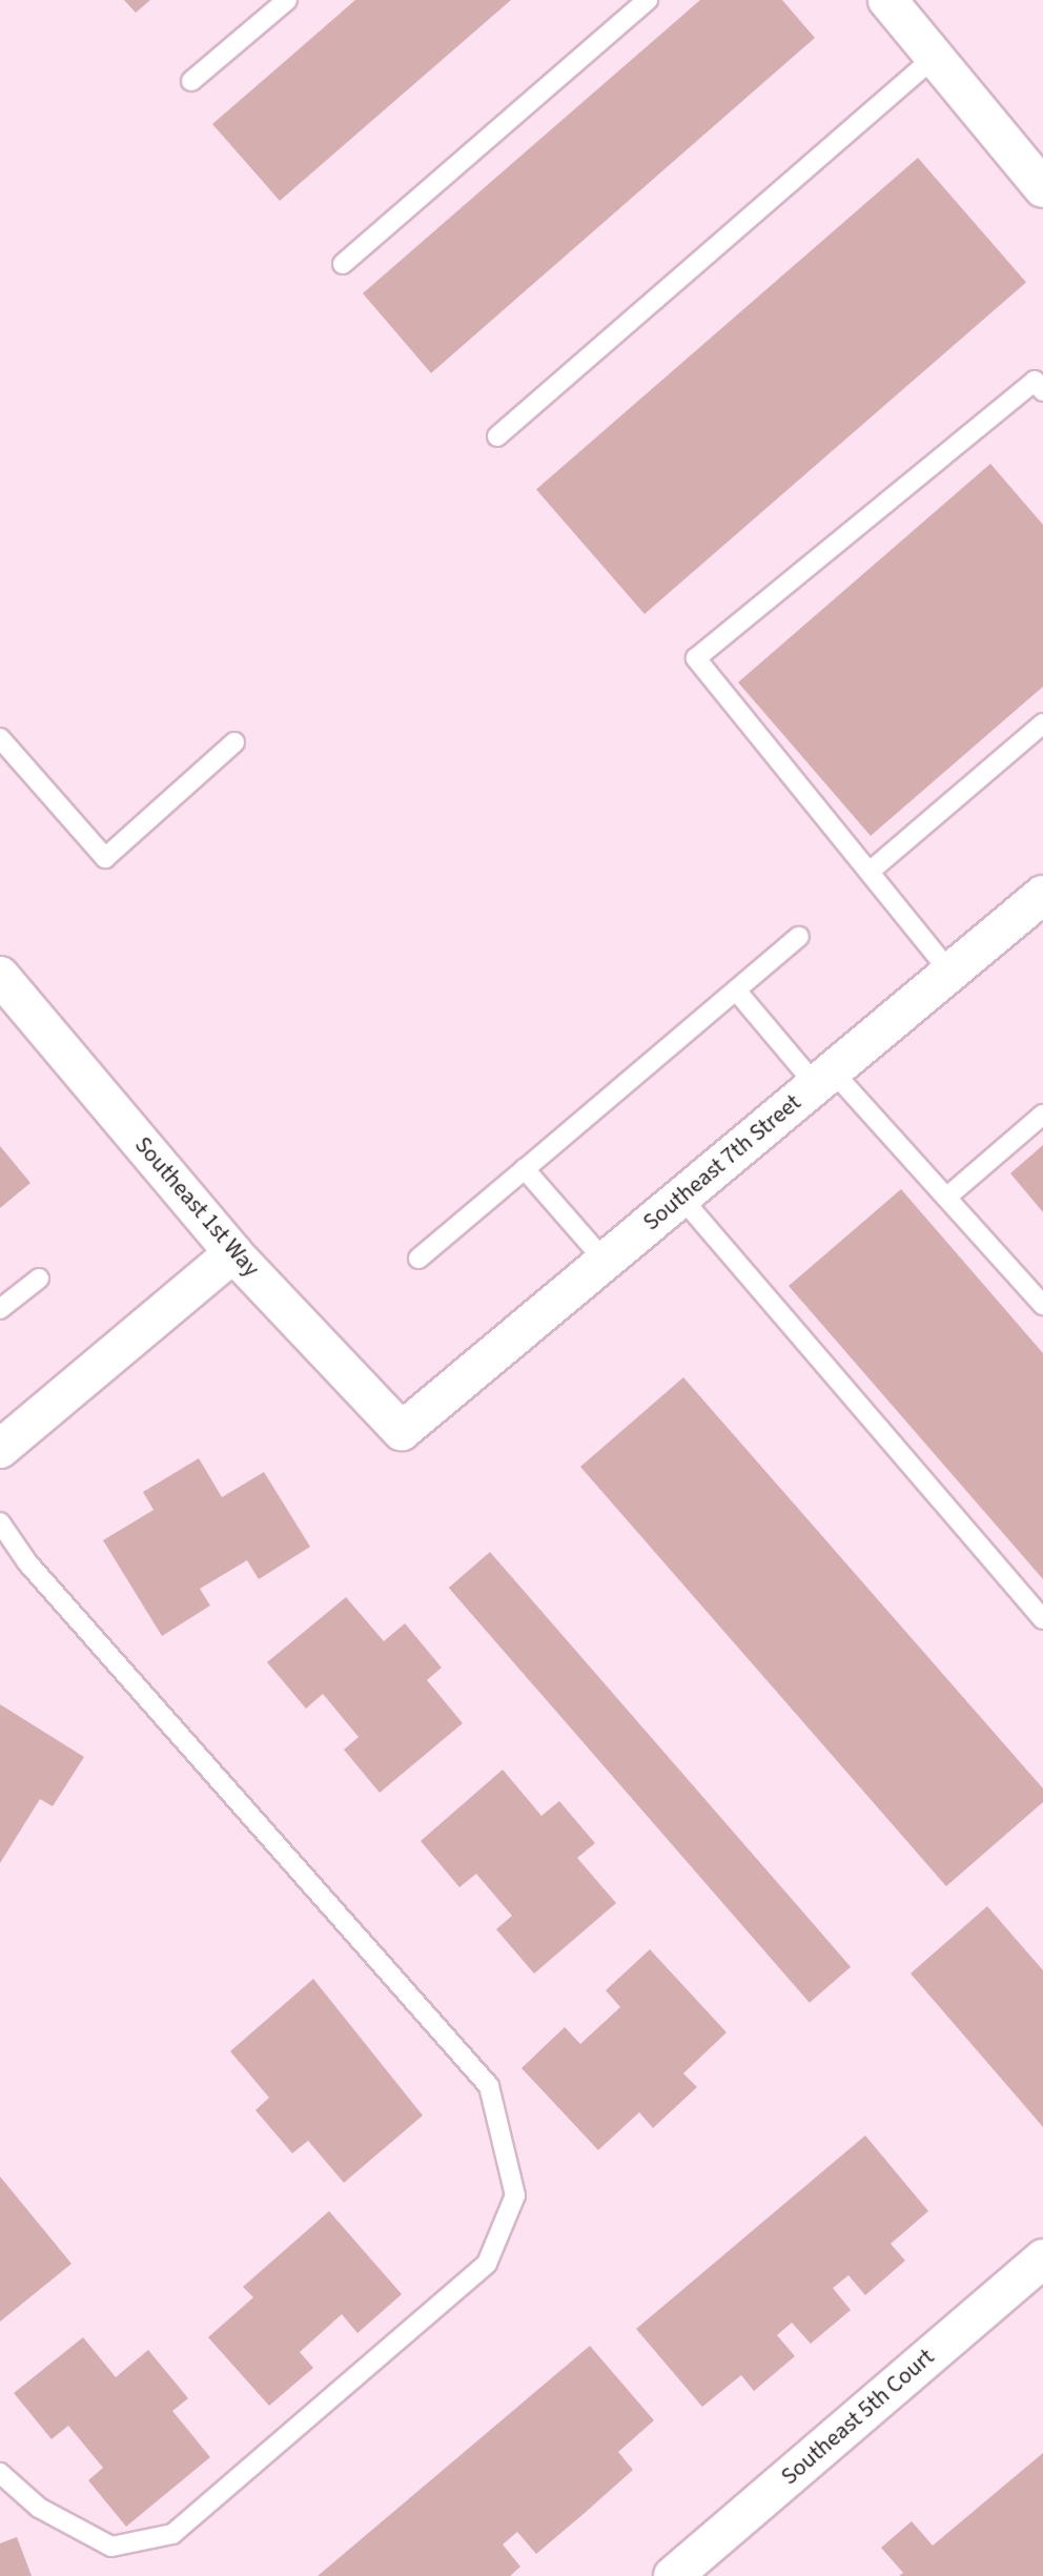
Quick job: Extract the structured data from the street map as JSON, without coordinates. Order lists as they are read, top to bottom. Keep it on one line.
{"streets":{"street":["Southeast 7th Street","Southeast 1st Way","Southeast 5th Court"]},"crossings":[["Southeast 7th Street","Southeast 1st Way"]]}
